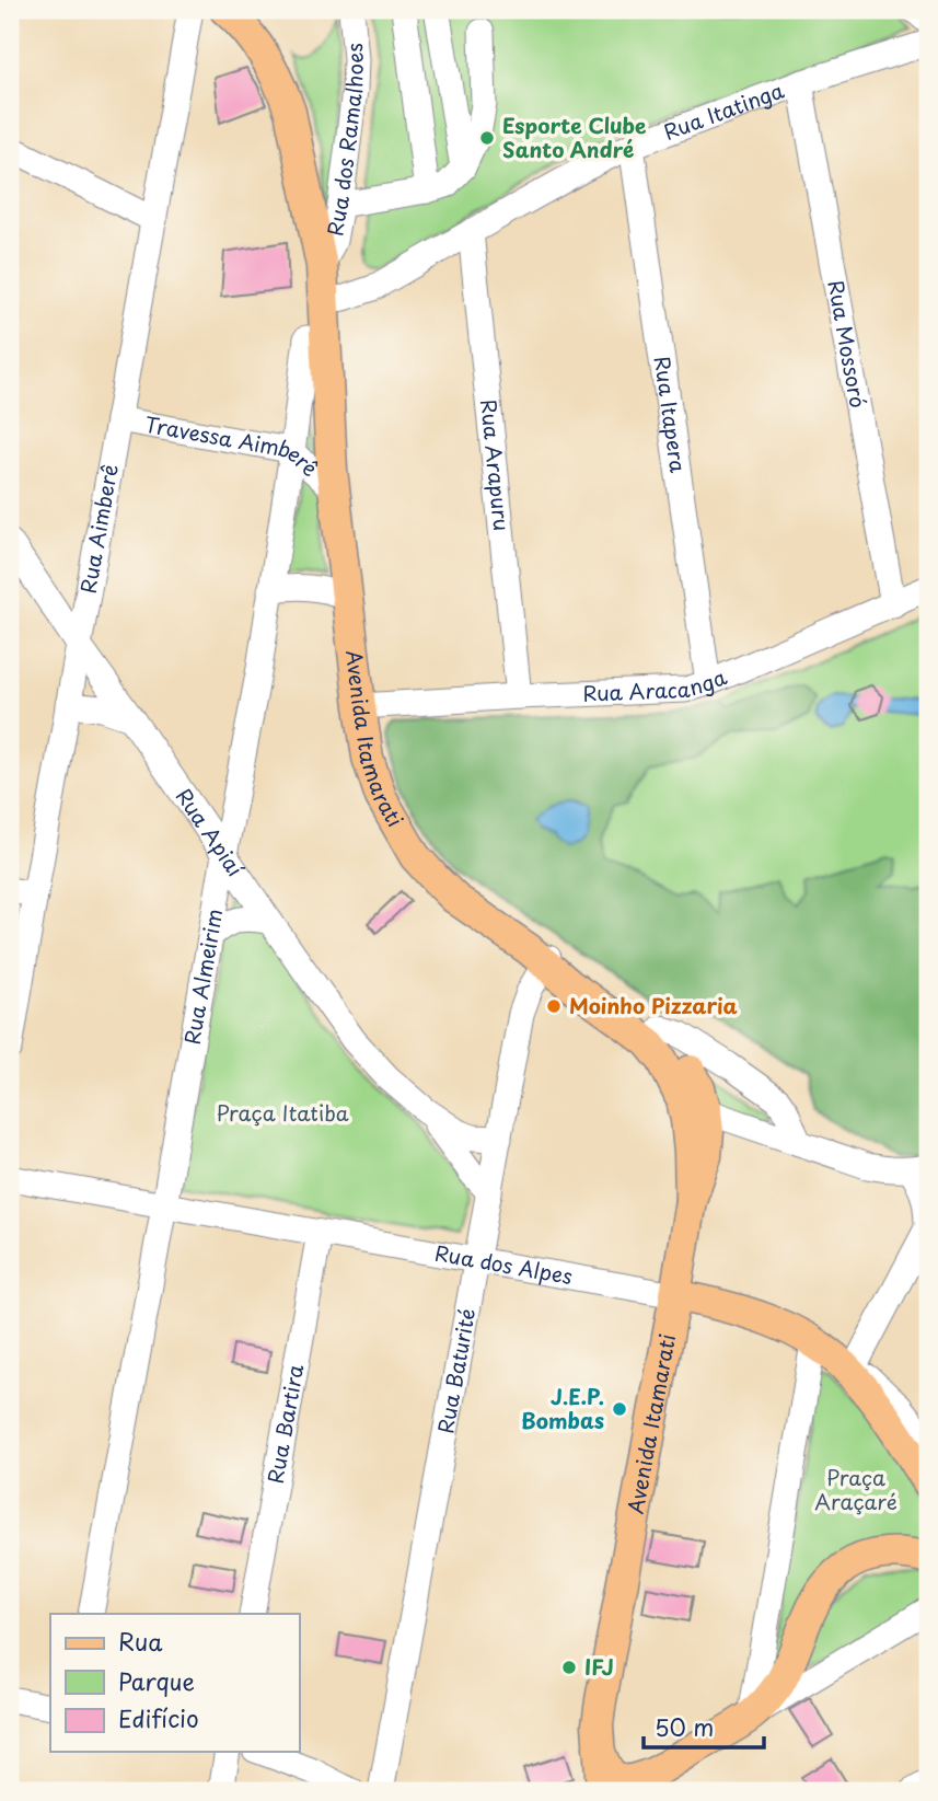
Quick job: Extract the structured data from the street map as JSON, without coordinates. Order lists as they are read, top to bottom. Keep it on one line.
{"streets":{"main road":["Avenida Itamarati","Rua dos Alpes"],"street":["Rua Itatinga","Rua dos Ramalhoes","Rua Mossoró","Rua Itapera","Travessa Aimberê","Rua Arapuru","Rua Aimberê","Rua Aracanga","Rua Apiaí","Rua Almeirim","Rua Baturité","Rua Bartira"]},"crossings":[["Rua Itatinga","Rua Mossoró"],["Rua Itatinga","Rua Itapera"],["Rua Itatinga","Rua Arapuru"],["Rua Itatinga","Avenida Itamarati"],["Rua dos Ramalhoes","Avenida Itamarati"],["Rua Mossoró","Rua Aracanga"],["Rua Itapera","Rua Aracanga"],["Travessa Aimberê","Rua Aimberê"],["Travessa Aimberê","Avenida Itamarati"],["Travessa Aimberê","Rua Almeirim"],["Rua Arapuru","Rua Aracanga"],["Rua Aimberê","Rua Apiaí"],["Rua Aracanga","Avenida Itamarati"],["Avenida Itamarati","Rua Almeirim"],["Avenida Itamarati","Rua dos Alpes"],["Avenida Itamarati","Rua Baturité"],["Rua Apiaí","Rua Almeirim"],["Rua Apiaí","Rua Baturité"],["Rua Almeirim","Rua dos Alpes"],["Rua dos Alpes","Rua Baturité"],["Rua dos Alpes","Rua Bartira"]],"parks":["Praça Itatiba","Praça Araçaré"],"places":["Esporte Clube Santo André","Moinho Pizzaria","J.E.P. Bombas","IFJ"],"legend":["Rua","Parque","Edifício"],"scale_bar":"50 m"}
